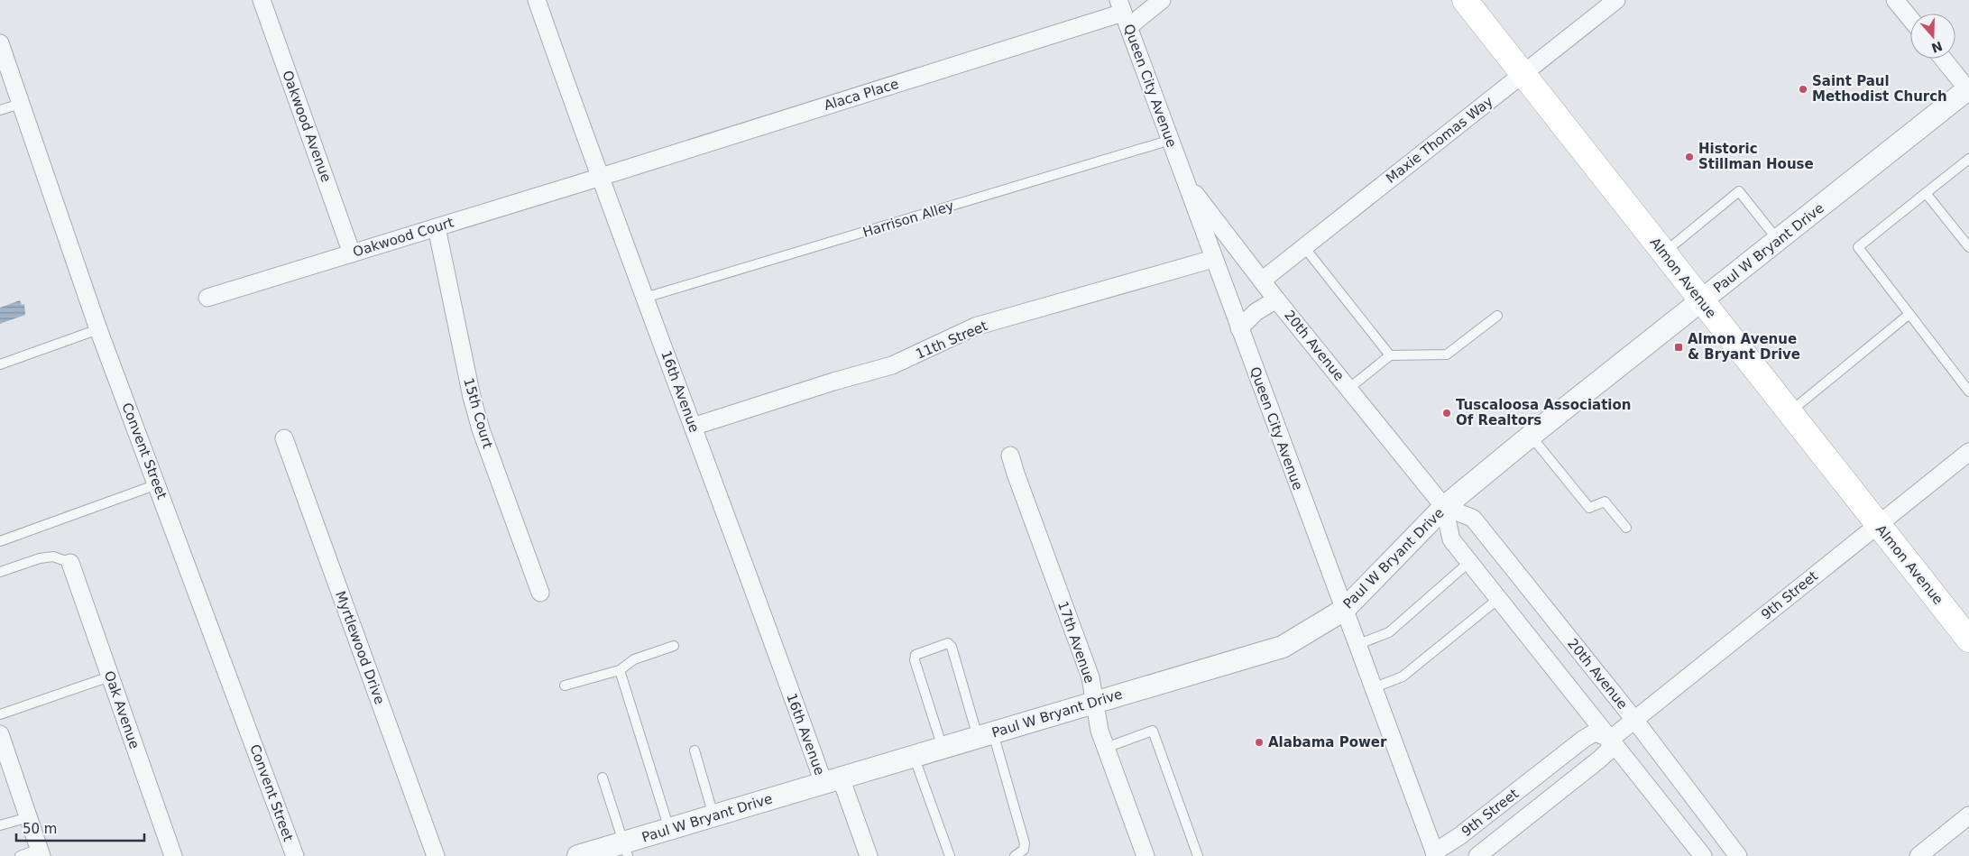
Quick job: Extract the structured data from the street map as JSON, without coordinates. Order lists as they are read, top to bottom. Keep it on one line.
{"streets":{"main road":["Almon Avenue"],"street":["Queen City Avenue","Alaca Place","Oakwood Avenue","Maxie Thomas Way","Oakwood Court","Paul W Bryant Drive","11th Street","20th Avenue","16th Avenue","15th Court","Convent Street","9th Street","17th Avenue","Myrtlewood Drive","Oak Avenue"],"lane":["Harrison Alley"]},"crossings":[["Queen City Avenue","Alaca Place"],["Queen City Avenue","Harrison Alley"],["Queen City Avenue","Paul W Bryant Drive"],["Queen City Avenue","11th Street"],["Queen City Avenue","20th Avenue"],["Queen City Avenue","9th Street"],["Alaca Place","Oakwood Court"],["Alaca Place","16th Avenue"],["Oakwood Avenue","Oakwood Court"],["Maxie Thomas Way","Almon Avenue"],["Maxie Thomas Way","20th Avenue"],["Harrison Alley","16th Avenue"],["Oakwood Court","16th Avenue"],["Oakwood Court","15th Court"],["Paul W Bryant Drive","Almon Avenue"],["Paul W Bryant Drive","20th Avenue"],["Paul W Bryant Drive","16th Avenue"],["Paul W Bryant Drive","17th Avenue"],["Almon Avenue","9th Street"],["11th Street","16th Avenue"],["20th Avenue","9th Street"]],"places":{"other":["Saint Paul Methodist Church","Historic Stillman House","Tuscaloosa Association Of Realtors","Alabama Power"],"transit":["Almon Avenue & Bryant Drive"]},"scale_bar":"50 m","north":"bottom"}
